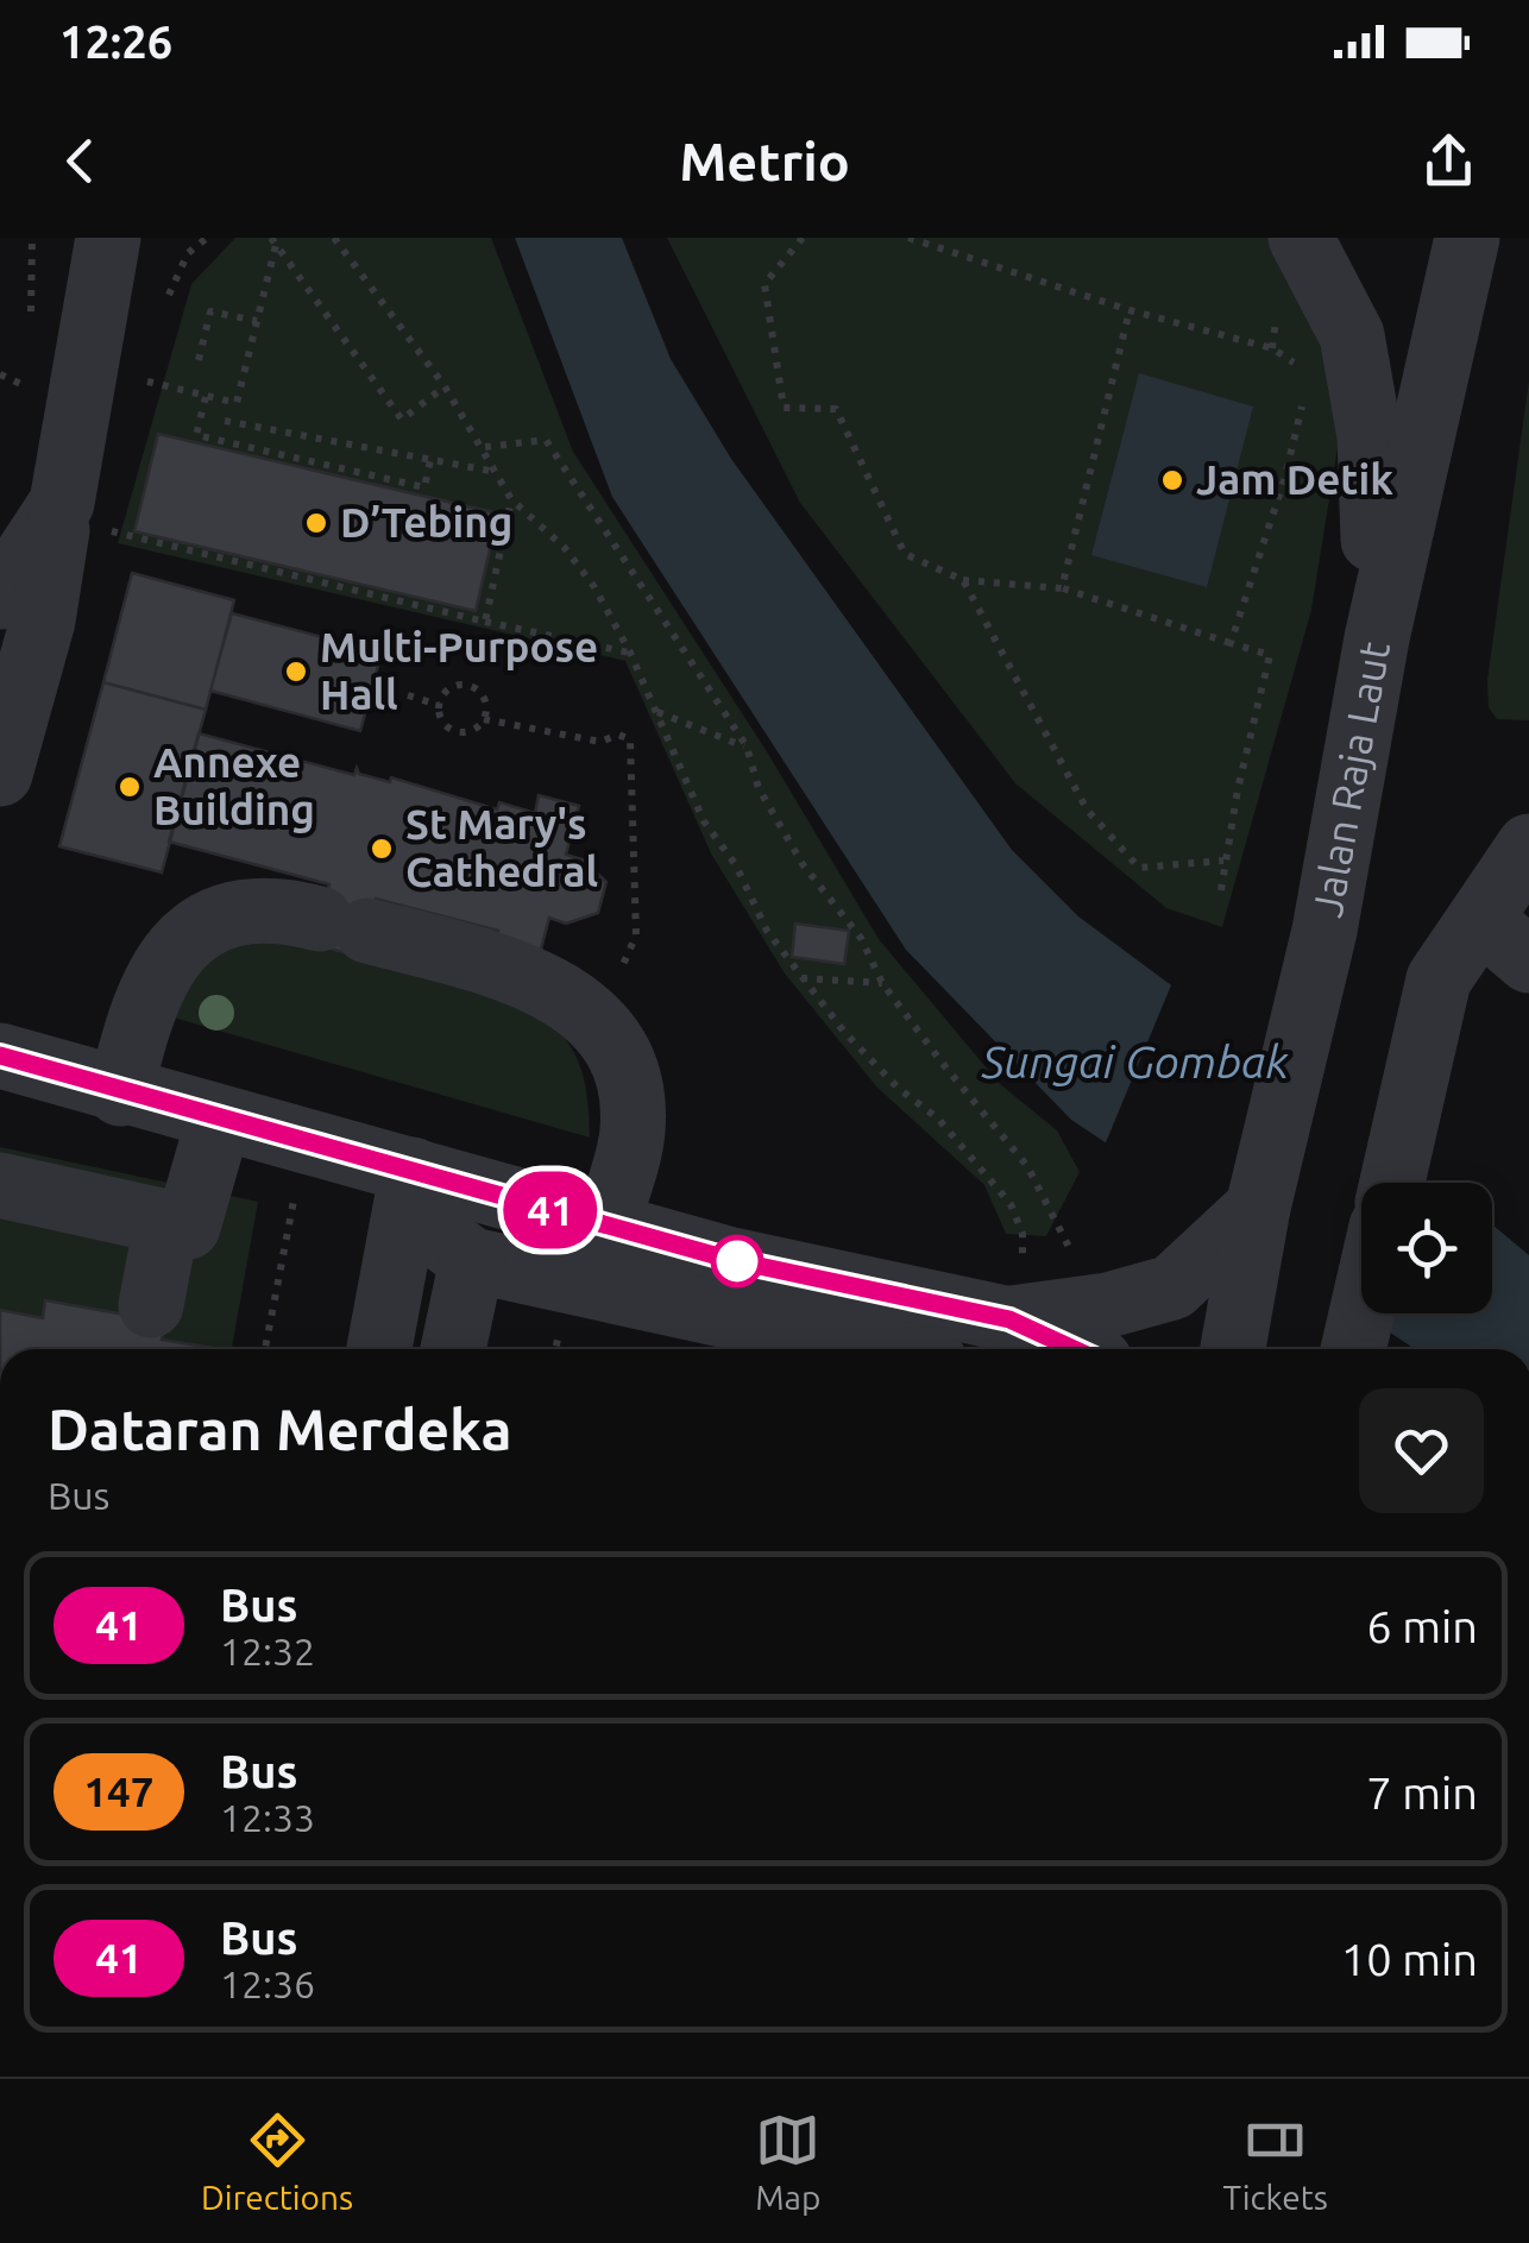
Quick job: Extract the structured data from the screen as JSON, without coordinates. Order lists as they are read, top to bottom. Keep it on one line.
{"streets":{"street":["Jalan Raja Laut"]},"water":["Sungai Gombak"],"places":["Jam Detik","D’Tebing","Multi-Purpose Hall","Annexe Building","St Mary's Cathedral"],"lines":["bus line 41"],"page":{"status":"12:26","header":"Metrio","on_map":"41","heading":["Dataran Merdeka","Bus"],"list":[{"mark":"41","name":"Bus","note":"12:32","value":"6 min"},{"mark":"147","name":"Bus","note":"12:33","value":"7 min"},{"mark":"41","name":"Bus","note":"12:36","value":"10 min"}],"tabs":["Directions","Map","Tickets"]}}
